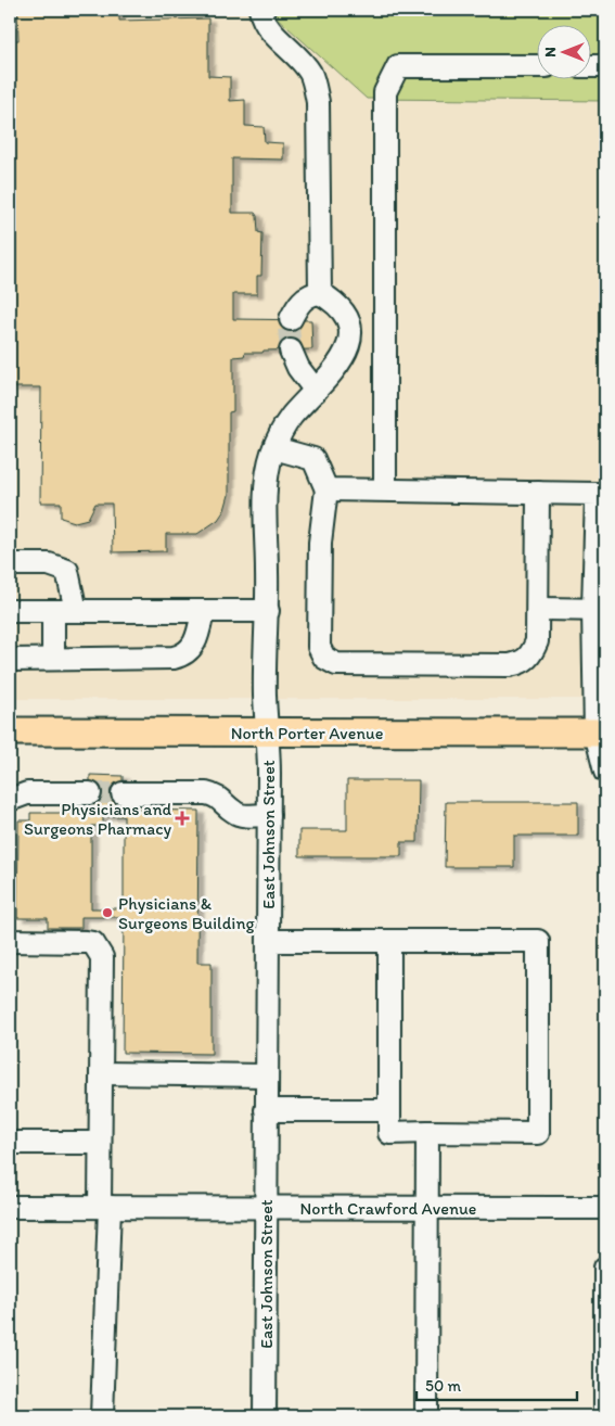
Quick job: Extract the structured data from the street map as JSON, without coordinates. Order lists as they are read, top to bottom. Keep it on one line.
{"streets":{"main road":["North Porter Avenue"],"street":["East Johnson Street","North Crawford Avenue"]},"crossings":[["North Porter Avenue","East Johnson Street"],["East Johnson Street","North Crawford Avenue"]],"places":{"health":["Physicians and Surgeons Pharmacy"],"other":["Physicians & Surgeons Building"]},"scale_bar":"50 m","north":"left"}
